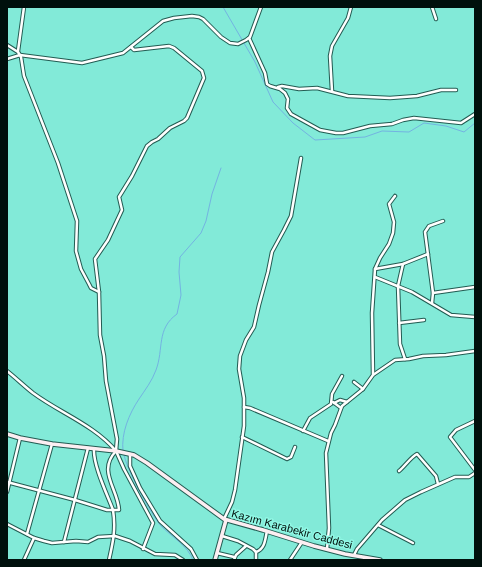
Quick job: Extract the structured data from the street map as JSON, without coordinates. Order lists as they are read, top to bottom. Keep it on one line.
{"streets":{"street":["Kazım Karabekir Caddesi"]}}
